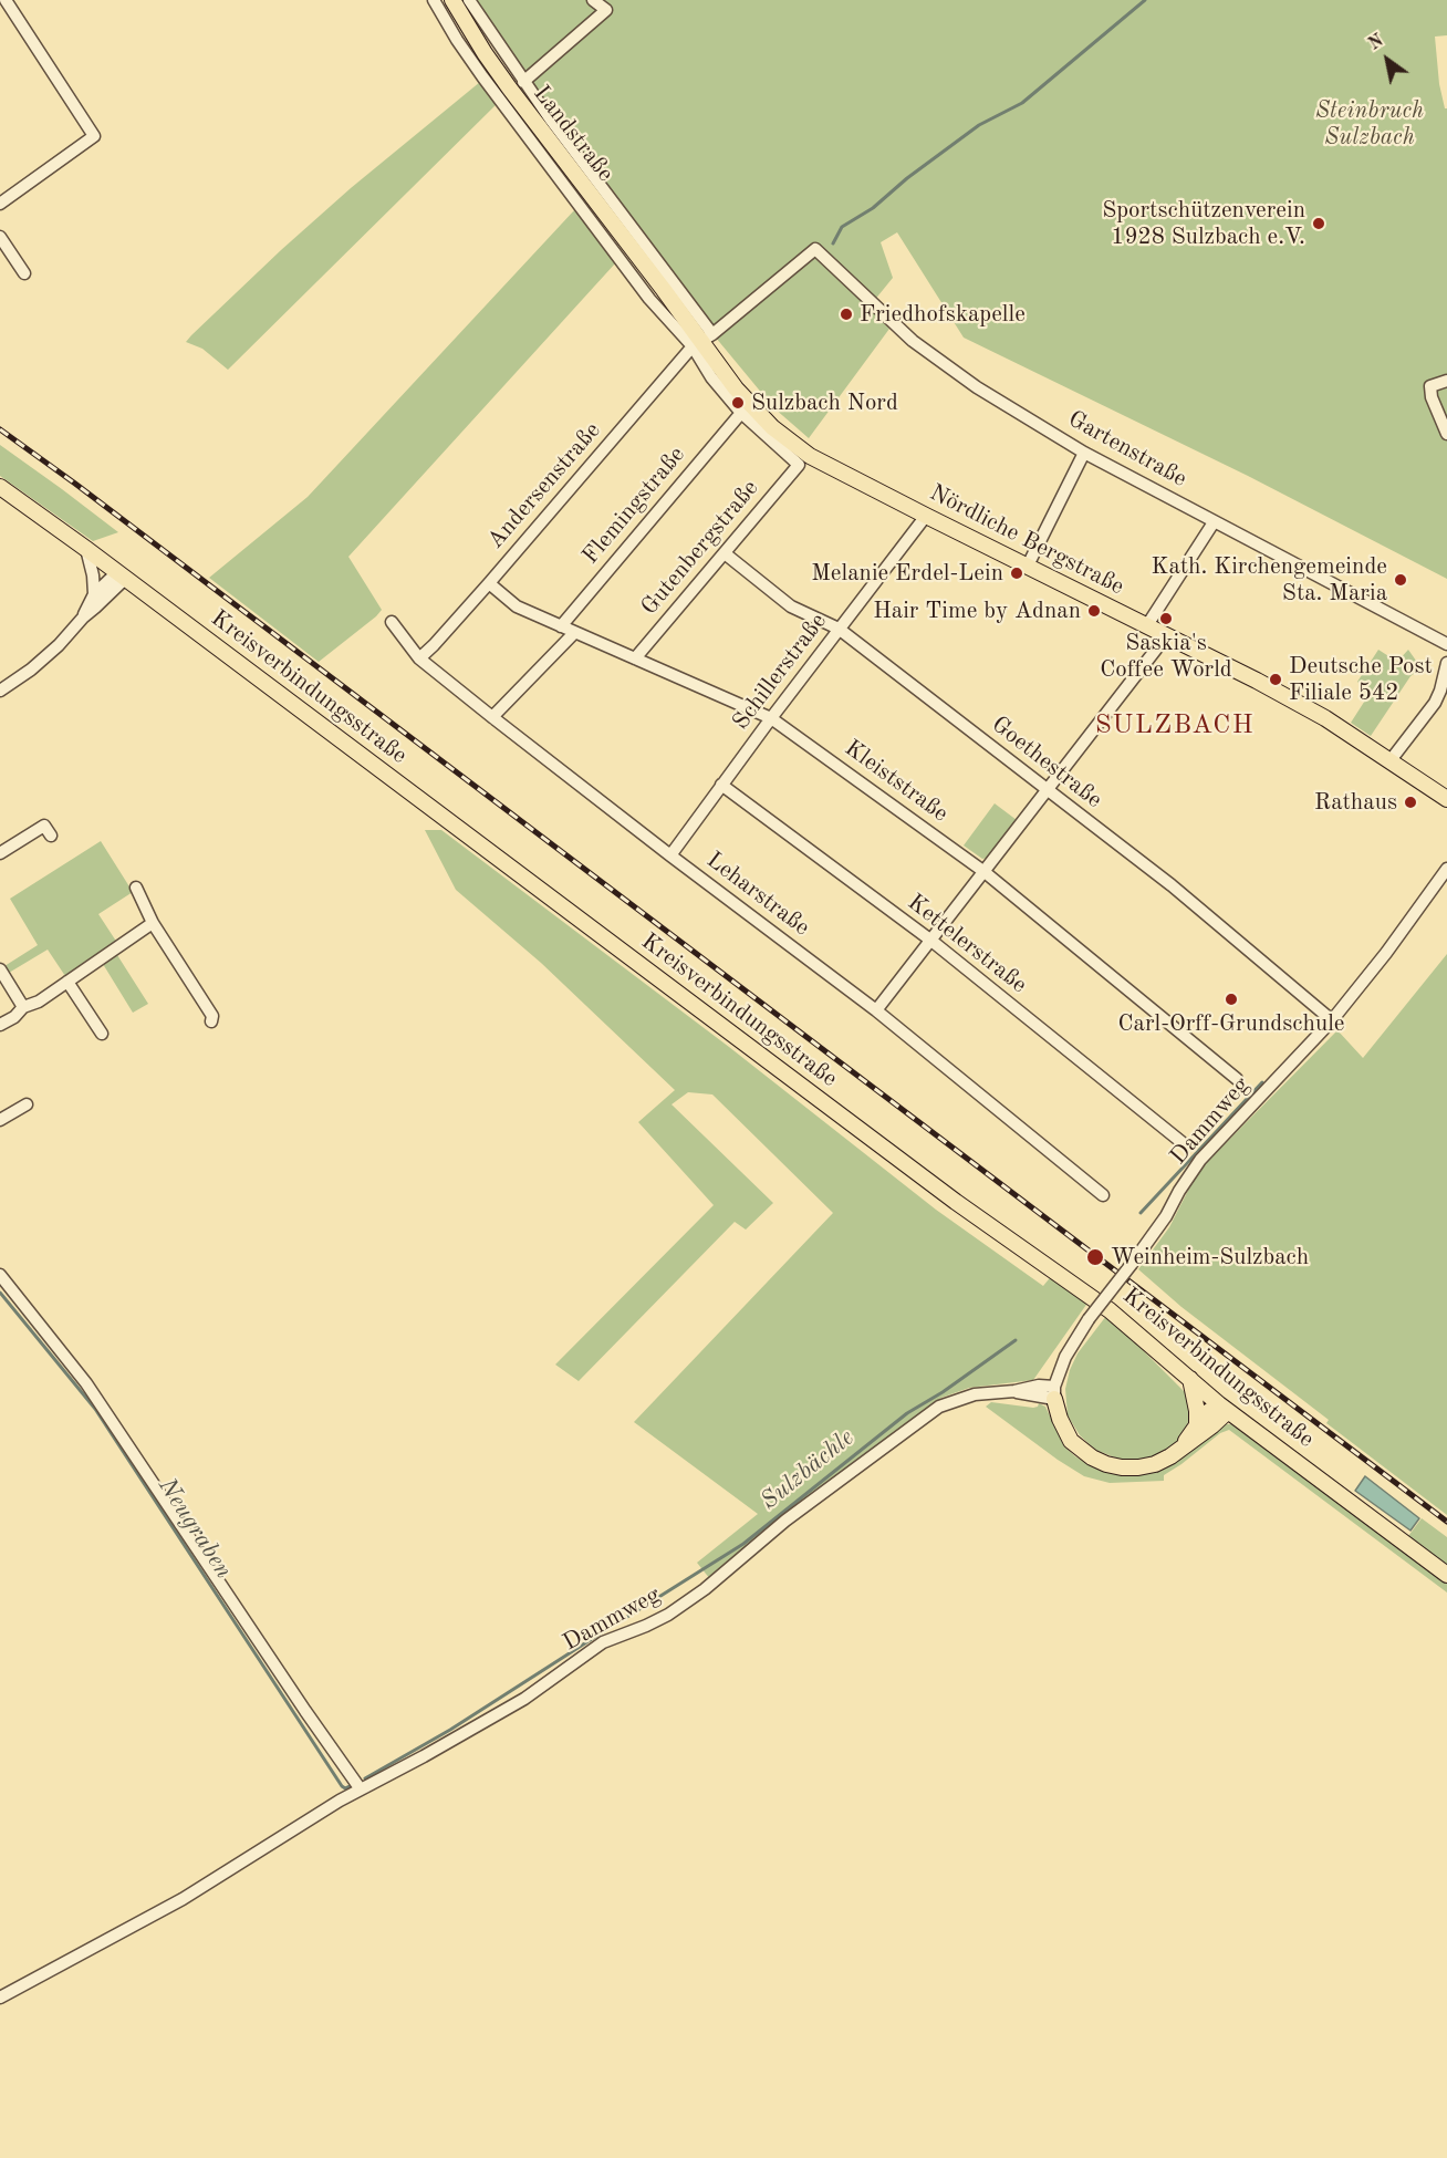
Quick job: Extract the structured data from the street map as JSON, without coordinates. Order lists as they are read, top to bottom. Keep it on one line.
{"streets":{"main road":["Landstraße","Nördliche Bergstraße","Kreisverbindungsstraße"],"street":["Gartenstraße","Andersenstraße","Flemingstraße","Gutenbergstraße","Schillerstraße","Goethestraße","Kleiststraße","Leharstraße","Kettelerstraße","Dammweg"]},"crossings":[["Landstraße","Nördliche Bergstraße"],["Gartenstraße","Andersenstraße"],["Andersenstraße","Nördliche Bergstraße"],["Andersenstraße","Kleiststraße"],["Andersenstraße","Leharstraße"],["Flemingstraße","Gutenbergstraße"],["Flemingstraße","Kleiststraße"],["Nördliche Bergstraße","Schillerstraße"],["Gutenbergstraße","Goethestraße"],["Gutenbergstraße","Kleiststraße"],["Schillerstraße","Goethestraße"],["Schillerstraße","Kleiststraße"],["Schillerstraße","Leharstraße"],["Schillerstraße","Kettelerstraße"],["Goethestraße","Dammweg"]],"districts":["SULZBACH"],"water":["Sulzbächle","Neugraben"],"parks":["Steinbruch Sulzbach"],"places":["Sportschützenverein 1928 Sulzbach e.V.","Friedhofskapelle","Sulzbach Nord","Melanie Erdel-Lein","Kath. Kirchengemeinde Sta. Maria","Hair Time by Adnan","Saskia's Coffee World","Deutsche Post Filiale 542","Rathaus","Carl-Orff-Grundschule","Weinheim-Sulzbach"],"north":"top left"}
